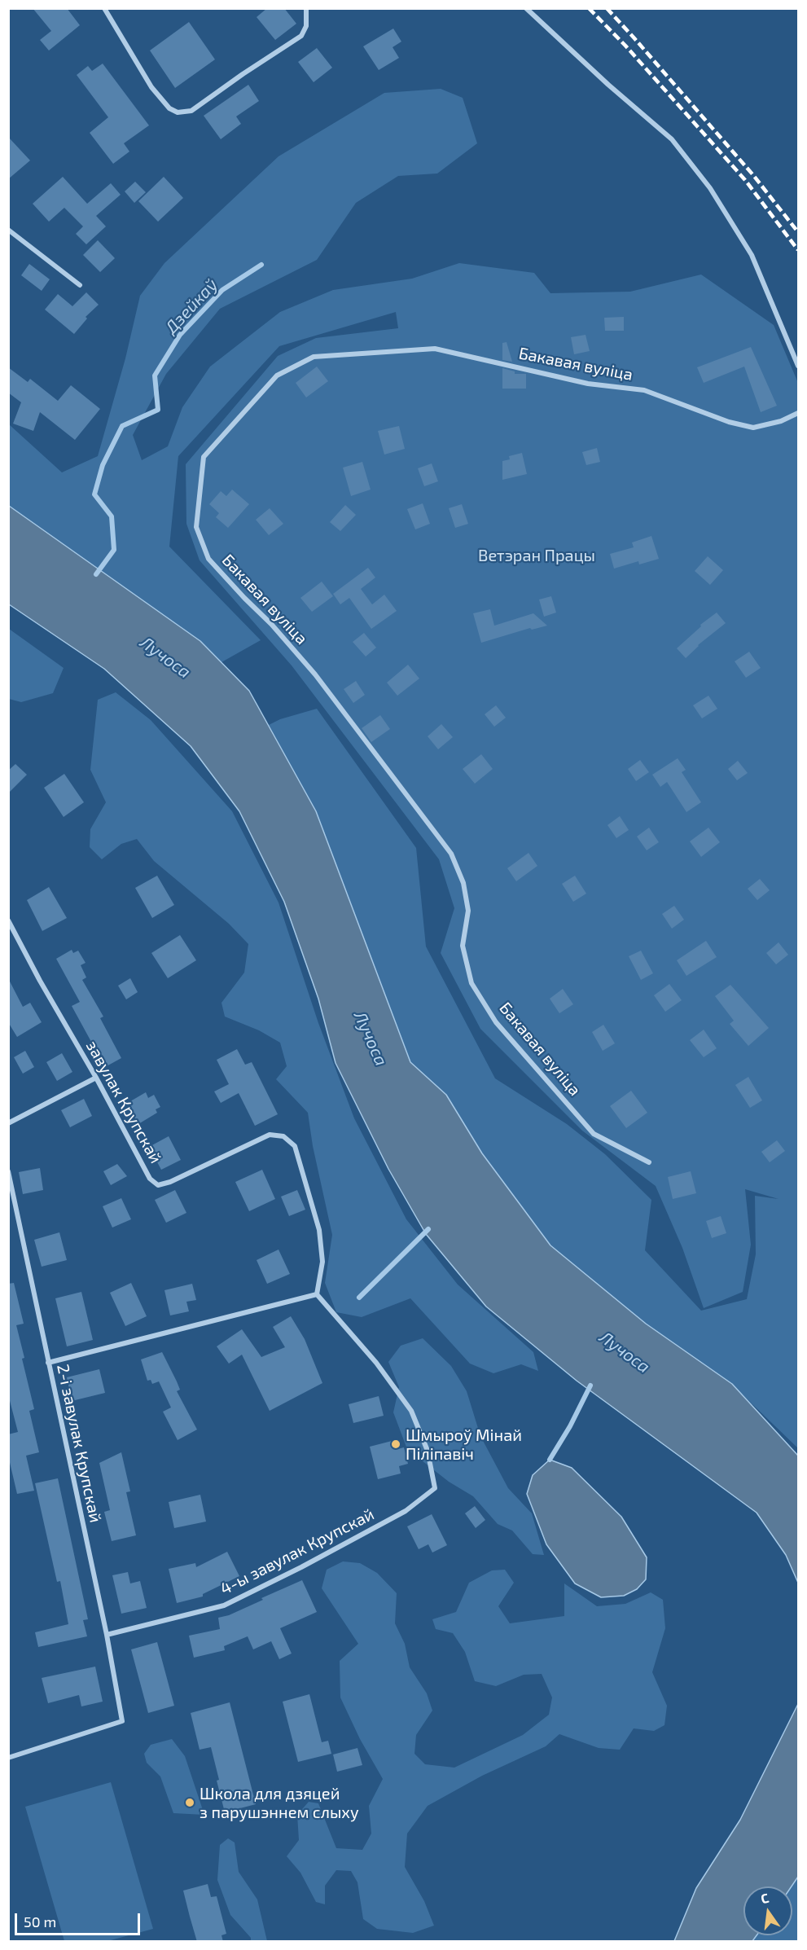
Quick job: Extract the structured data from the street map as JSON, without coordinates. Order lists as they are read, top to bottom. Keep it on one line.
{"streets":{"street":["Бакавая вуліца","завулак Крупскай","2-і завулак Крупскай","4-ы завулак Крупскай"]},"crossings":[["завулак Крупскай","4-ы завулак Крупскай"],["2-і завулак Крупскай","4-ы завулак Крупскай"]],"water":["Дзейкаў","Лучоса"],"parks":["Ветэран Працы"],"places":["Шмыроў Мінай Піліпавіч","Школа для дзяцей з парушэннем слыху"],"scale_bar":"50 m","north":"top"}
